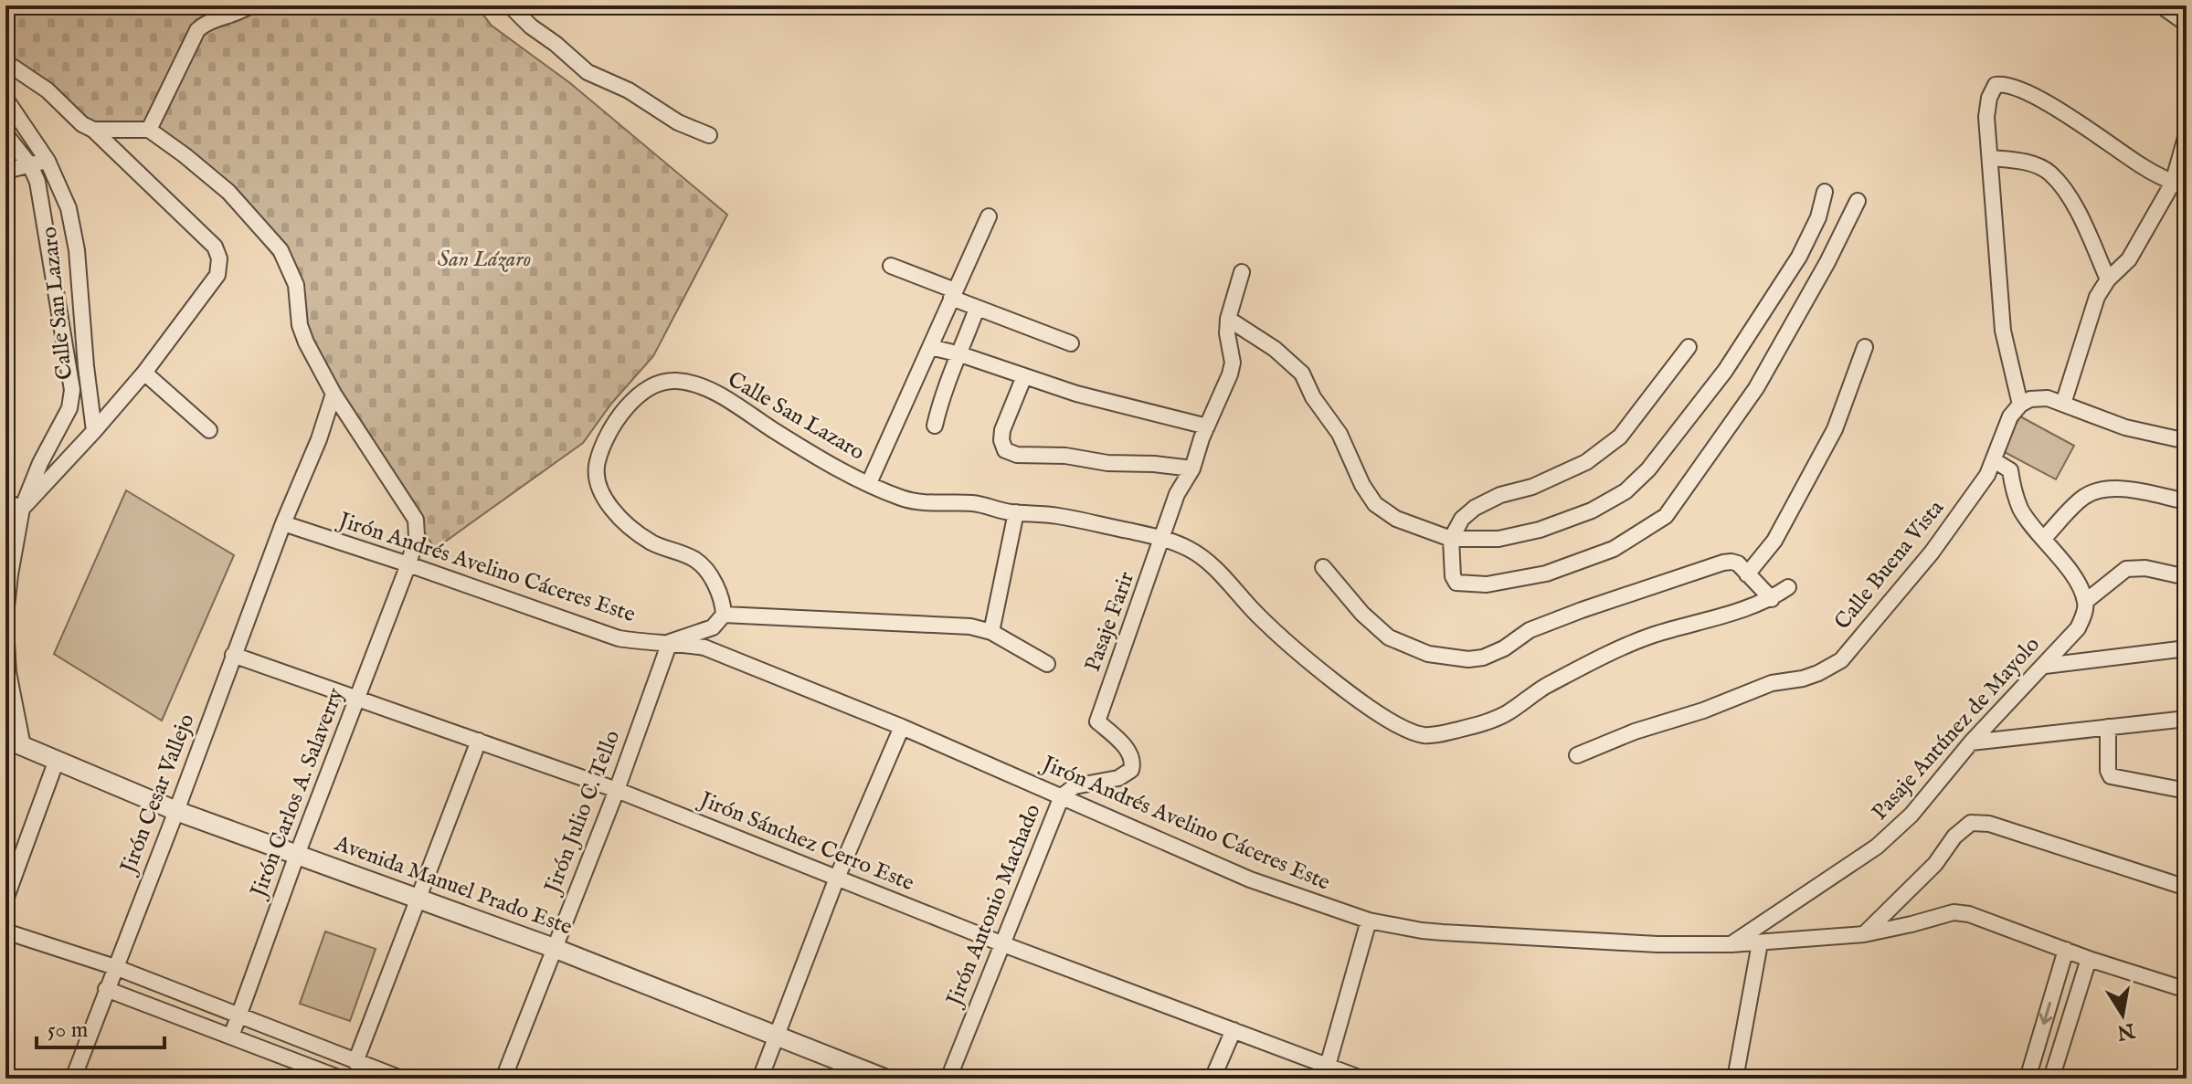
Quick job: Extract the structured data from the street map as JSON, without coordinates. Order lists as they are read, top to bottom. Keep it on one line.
{"streets":{"street":["Calle San Lazaro","Calle Buena Vista","Jirón Andrés Avelino Cáceres Este","Pasaje Farir","Pasaje Antúnez de Mayolo","Jirón Carlos A. Salaverry","Jirón Cesar Vallejo","Jirón Julio C. Tello","Jirón Sánchez Cerro Este","Avenida Manuel Prado Este","Jirón Antonio Machado"]},"crossings":[["Calle San Lazaro","Pasaje Farir"],["Jirón Andrés Avelino Cáceres Este","Pasaje Antúnez de Mayolo"],["Jirón Andrés Avelino Cáceres Este","Jirón Carlos A. Salaverry"],["Jirón Andrés Avelino Cáceres Este","Jirón Cesar Vallejo"],["Jirón Andrés Avelino Cáceres Este","Jirón Julio C. Tello"],["Jirón Andrés Avelino Cáceres Este","Jirón Antonio Machado"],["Pasaje Farir","Jirón Antonio Machado"],["Jirón Carlos A. Salaverry","Jirón Cesar Vallejo"],["Jirón Carlos A. Salaverry","Jirón Sánchez Cerro Este"],["Jirón Carlos A. Salaverry","Avenida Manuel Prado Este"],["Jirón Cesar Vallejo","Jirón Sánchez Cerro Este"],["Jirón Cesar Vallejo","Avenida Manuel Prado Este"],["Jirón Julio C. Tello","Jirón Sánchez Cerro Este"],["Jirón Julio C. Tello","Avenida Manuel Prado Este"],["Jirón Sánchez Cerro Este","Jirón Antonio Machado"]],"parks":["San Lázaro"],"scale_bar":"50 m","north":"bottom"}
